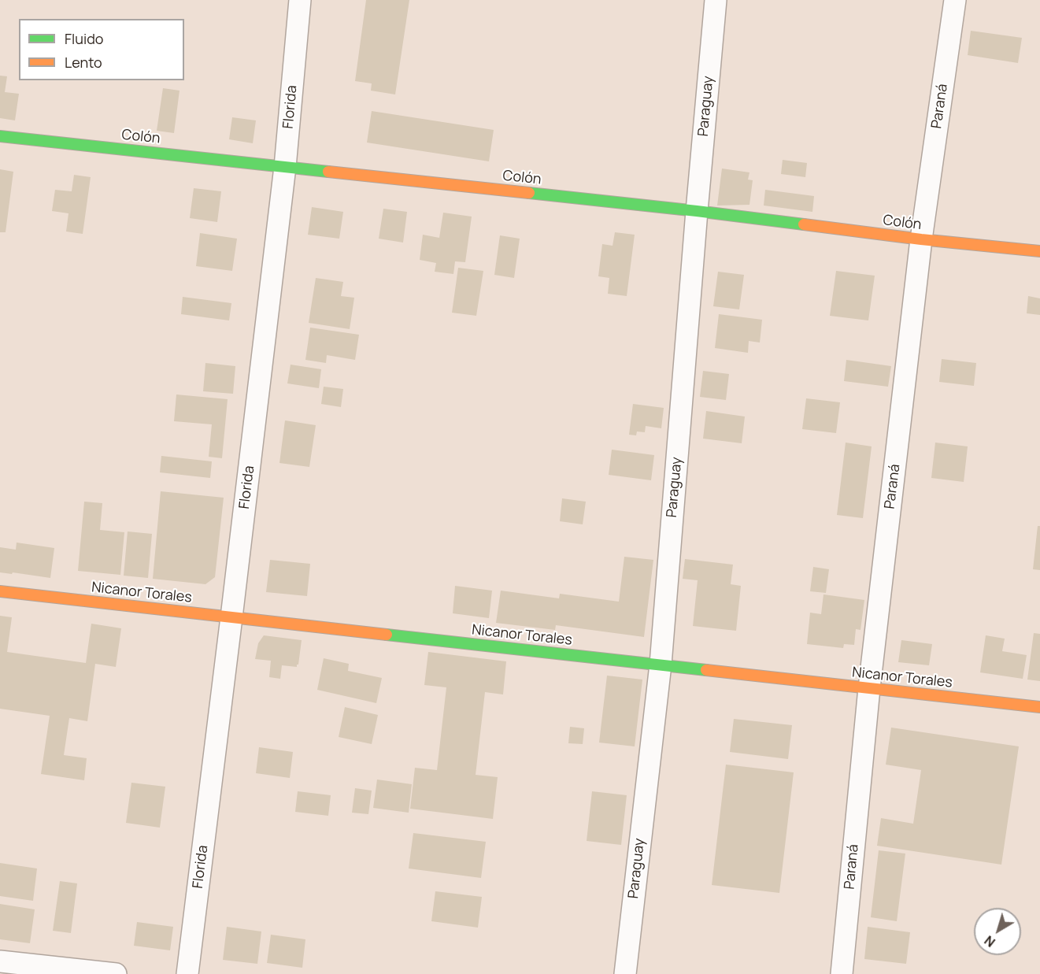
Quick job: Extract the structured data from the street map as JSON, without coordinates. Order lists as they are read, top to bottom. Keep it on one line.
{"streets":{"street":["Paraguay","Paraná","Florida","Colón","Nicanor Torales"]},"crossings":[["Paraguay","Colón"],["Paraguay","Nicanor Torales"],["Paraná","Colón"],["Paraná","Nicanor Torales"],["Florida","Colón"],["Florida","Nicanor Torales"]],"legend":["Fluido","Lento"],"north":"bottom left"}
